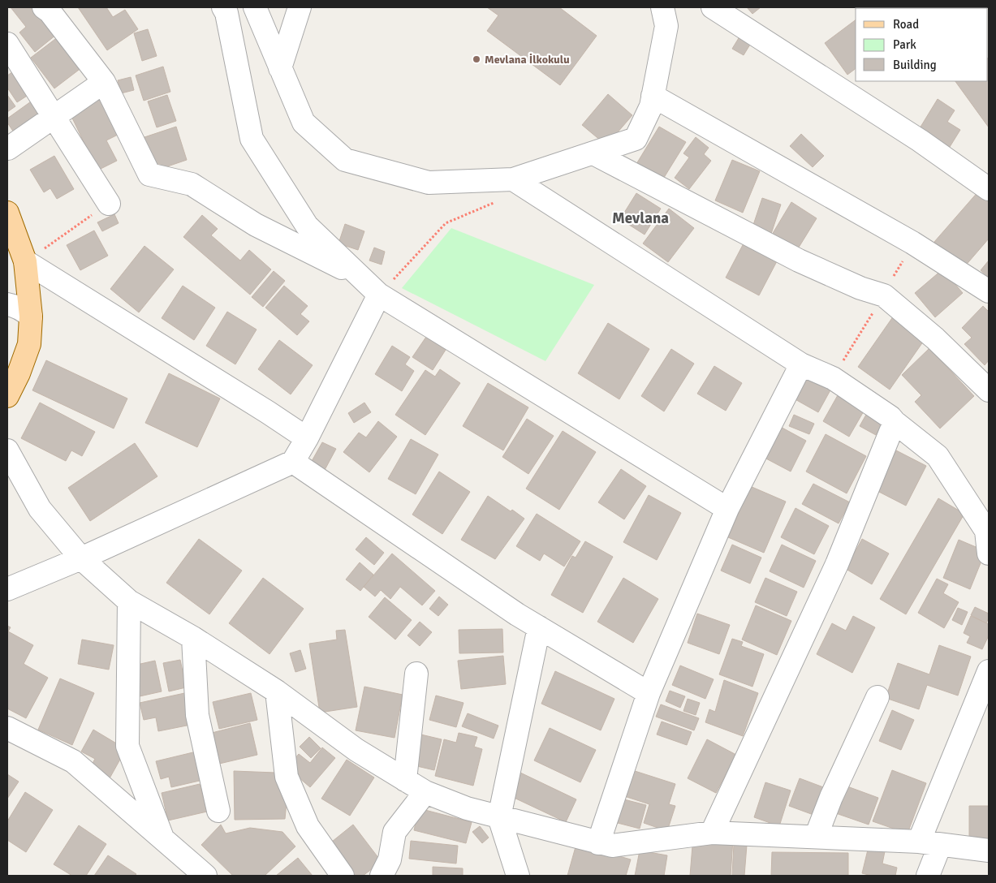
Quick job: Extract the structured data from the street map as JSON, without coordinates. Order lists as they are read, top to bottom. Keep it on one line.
{"districts":["Mevlana"],"places":["Mevlana İlkokulu"],"legend":["Road","Park","Building"]}
